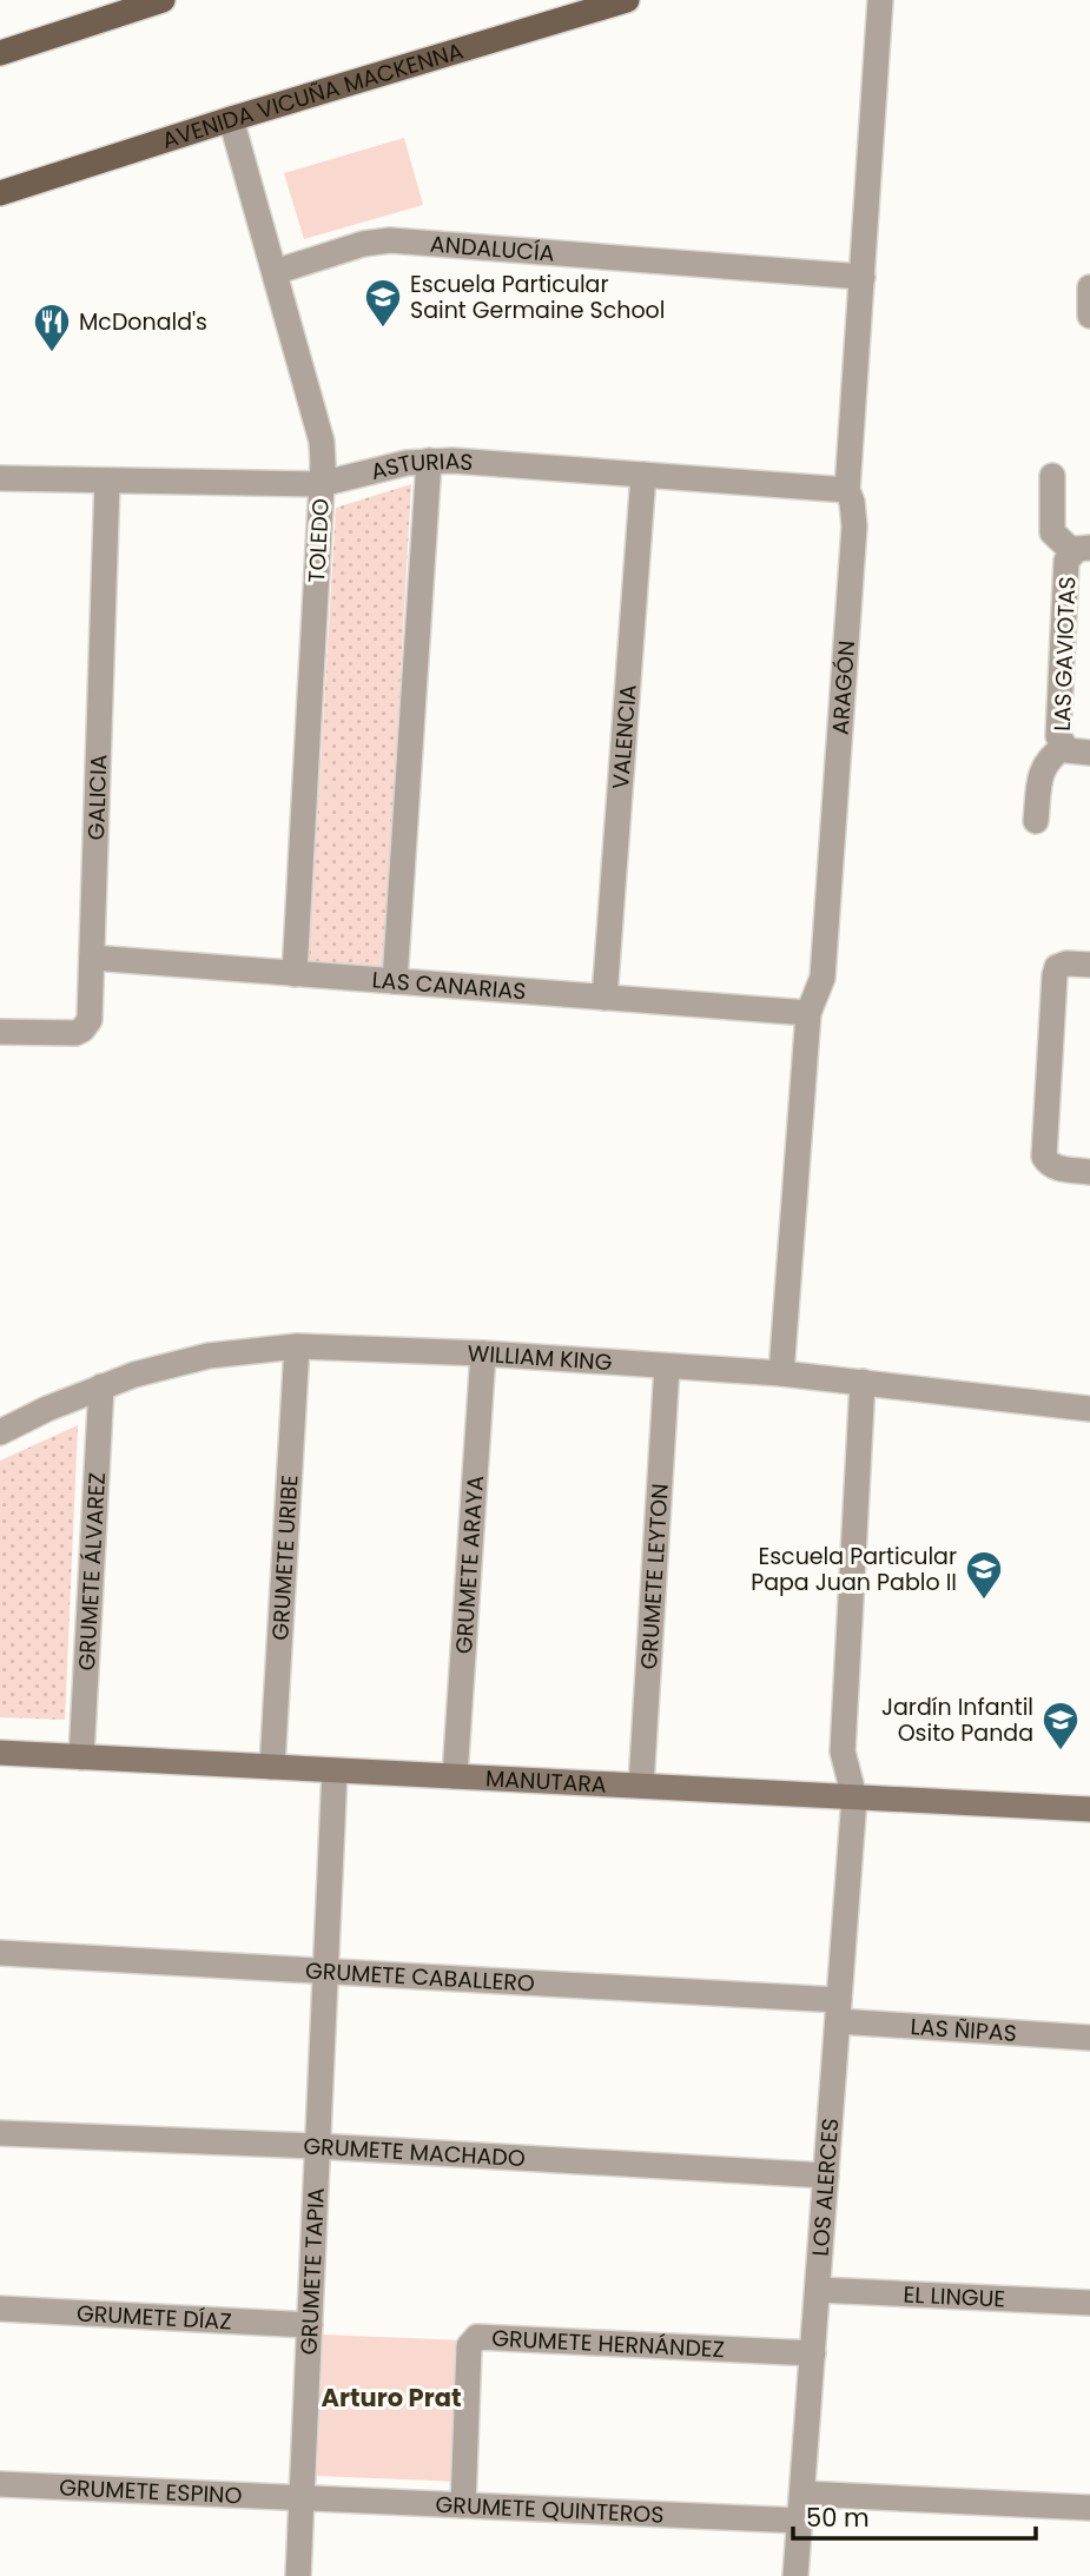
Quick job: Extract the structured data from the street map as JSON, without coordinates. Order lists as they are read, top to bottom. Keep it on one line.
{"streets":{"main road":["AVENIDA VICUÑA MACKENNA","MANUTARA"],"street":["ANDALUCÍA","ASTURIAS","TOLEDO","LAS GAVIOTAS","ARAGÓN","VALENCIA","GALICIA","LAS CANARIAS","WILLIAM KING","GRUMETE URIBE","GRUMETE ARAYA","GRUMETE ÁLVAREZ","GRUMETE LEYTON","GRUMETE CABALLERO","LAS ÑIPAS","GRUMETE MACHADO","LOS ALERCES","GRUMETE TAPIA","EL LINGUE","GRUMETE DÍAZ","GRUMETE HERNÁNDEZ","GRUMETE ESPINO","GRUMETE QUINTEROS"]},"crossings":[["AVENIDA VICUÑA MACKENNA","TOLEDO"],["ANDALUCÍA","TOLEDO"],["ANDALUCÍA","ARAGÓN"],["ASTURIAS","TOLEDO"],["ASTURIAS","ARAGÓN"],["ASTURIAS","VALENCIA"],["ASTURIAS","GALICIA"],["TOLEDO","LAS CANARIAS"],["ARAGÓN","LAS CANARIAS"],["ARAGÓN","WILLIAM KING"],["VALENCIA","LAS CANARIAS"],["GALICIA","LAS CANARIAS"],["WILLIAM KING","GRUMETE URIBE"],["WILLIAM KING","GRUMETE ARAYA"],["WILLIAM KING","GRUMETE ÁLVAREZ"],["WILLIAM KING","GRUMETE LEYTON"],["WILLIAM KING","LOS ALERCES"],["GRUMETE URIBE","MANUTARA"],["GRUMETE ARAYA","MANUTARA"],["GRUMETE ÁLVAREZ","MANUTARA"],["GRUMETE LEYTON","MANUTARA"],["MANUTARA","LOS ALERCES"],["MANUTARA","GRUMETE TAPIA"],["GRUMETE CABALLERO","LAS ÑIPAS"],["GRUMETE CABALLERO","LOS ALERCES"],["GRUMETE CABALLERO","GRUMETE TAPIA"],["LAS ÑIPAS","LOS ALERCES"],["GRUMETE MACHADO","LOS ALERCES"],["GRUMETE MACHADO","GRUMETE TAPIA"],["LOS ALERCES","EL LINGUE"],["LOS ALERCES","GRUMETE HERNÁNDEZ"],["LOS ALERCES","GRUMETE QUINTEROS"],["GRUMETE TAPIA","GRUMETE DÍAZ"],["GRUMETE TAPIA","GRUMETE ESPINO"],["GRUMETE TAPIA","GRUMETE QUINTEROS"],["GRUMETE HERNÁNDEZ","GRUMETE QUINTEROS"],["GRUMETE ESPINO","GRUMETE QUINTEROS"]],"districts":["Arturo Prat"],"places":{"school or university":["Escuela Particular Saint Germaine School","Escuela Particular Papa Juan Pablo II","Jardín Infantil Osito Panda"],"restaurant":["McDonald's"]},"scale_bar":"50 m"}
